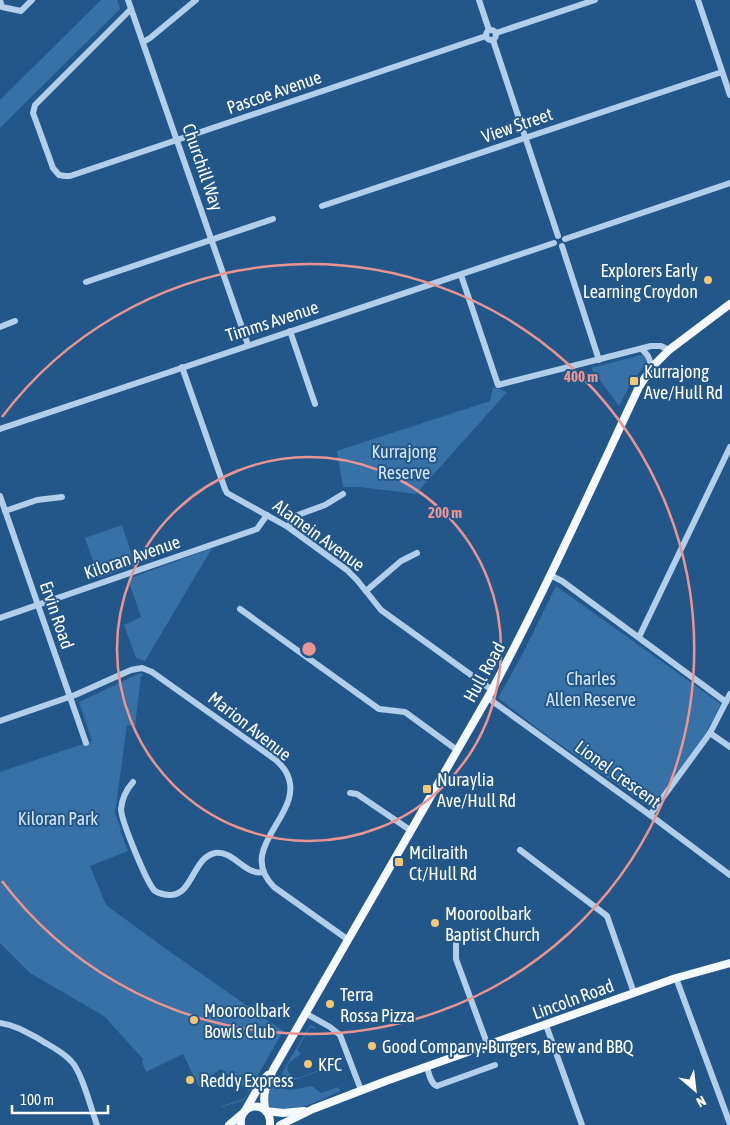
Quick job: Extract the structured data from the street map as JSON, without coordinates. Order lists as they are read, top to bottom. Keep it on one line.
{"streets":{"main road":["Hull Road","Lincoln Road"],"street":["Pascoe Avenue","View Street","Churchill Way","Timms Avenue","Alamein Avenue","Kiloran Avenue","Ervin Road","Marion Avenue","Lionel Crescent"]},"crossings":[["Pascoe Avenue","Churchill Way"],["Churchill Way","Timms Avenue"],["Timms Avenue","Alamein Avenue"],["Alamein Avenue","Kiloran Avenue"],["Alamein Avenue","Hull Road"],["Alamein Avenue","Lionel Crescent"],["Kiloran Avenue","Ervin Road"],["Ervin Road","Marion Avenue"],["Hull Road","Lionel Crescent"],["Hull Road","Lincoln Road"]],"parks":["Kurrajong Reserve","Charles Allen Reserve","Kiloran Park"],"places":{"other":["Explorers Early Learning Croydon","Mooroolbark Baptist Church","Terra Rossa Pizza","Mooroolbark Bowls Club","Good Company: Burgers, Brew and BBQ","KFC","Reddy Express"],"transit":["Kurrajong Ave/Hull Rd","Nuraylia Ave/Hull Rd","Mcilraith Ct/Hull Rd"]},"scale_bar":"100 m","north":"bottom right","rings":["400 m","200 m"]}
